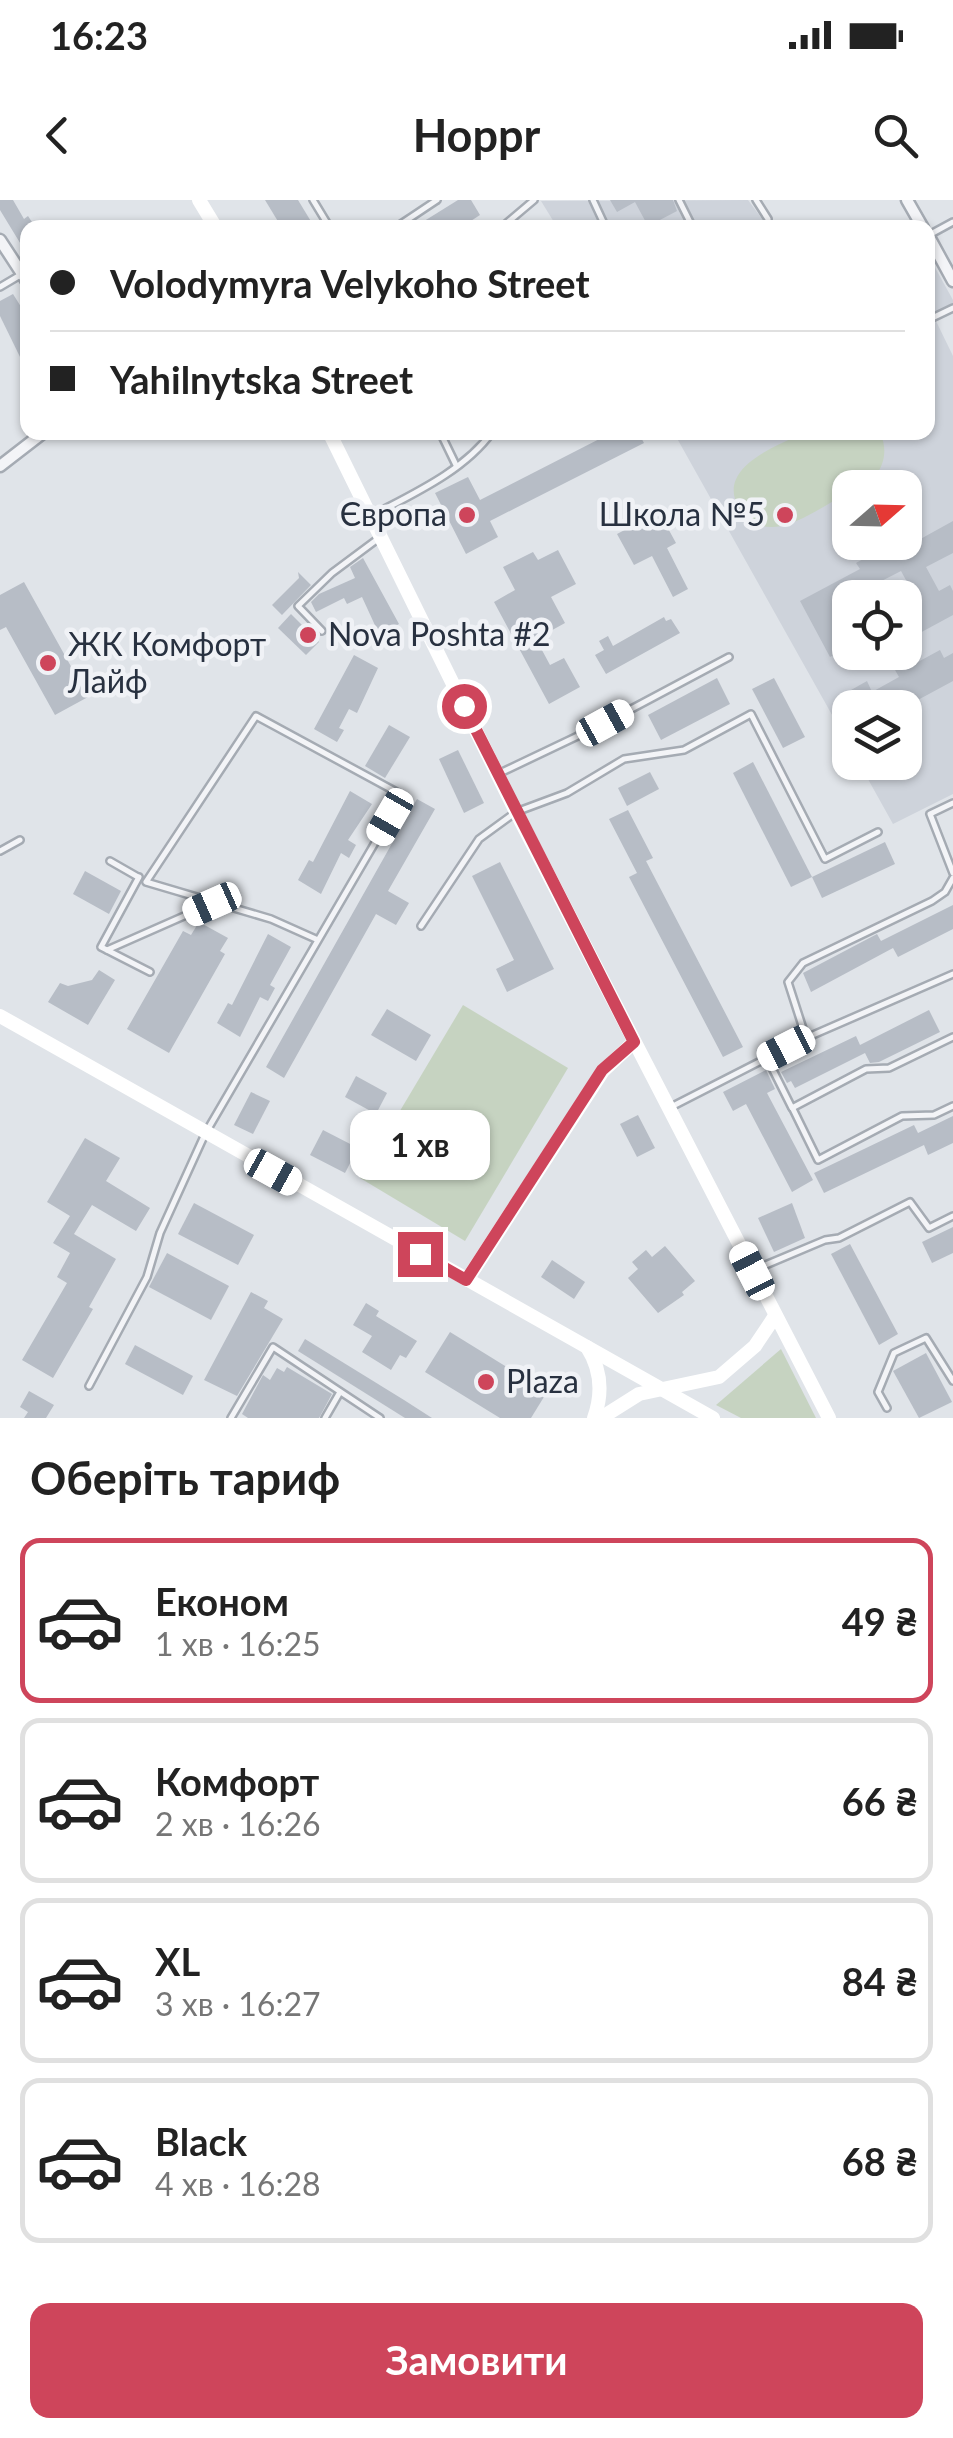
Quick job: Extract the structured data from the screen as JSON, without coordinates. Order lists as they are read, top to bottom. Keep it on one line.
{"places":["Європа","Школа №5","Nova Poshta #2","ЖК Комфорт Лайф","Plaza"],"north":"right","page":{"status":"16:23","header":"Hoppr","banner":["Volodymyra Velykoho Street","Yahilnytska Street"],"bubble":"1 хв","heading":"Оберіть тариф","list":[{"name":"Економ","note":"1 хв · 16:25","value":"49 ₴"},{"name":"Комфорт","note":"2 хв · 16:26","value":"66 ₴"},{"name":"XL","note":"3 хв · 16:27","value":"84 ₴"},{"name":"Black","note":"4 хв · 16:28","value":"68 ₴"}],"buttons":"Замовити"}}
